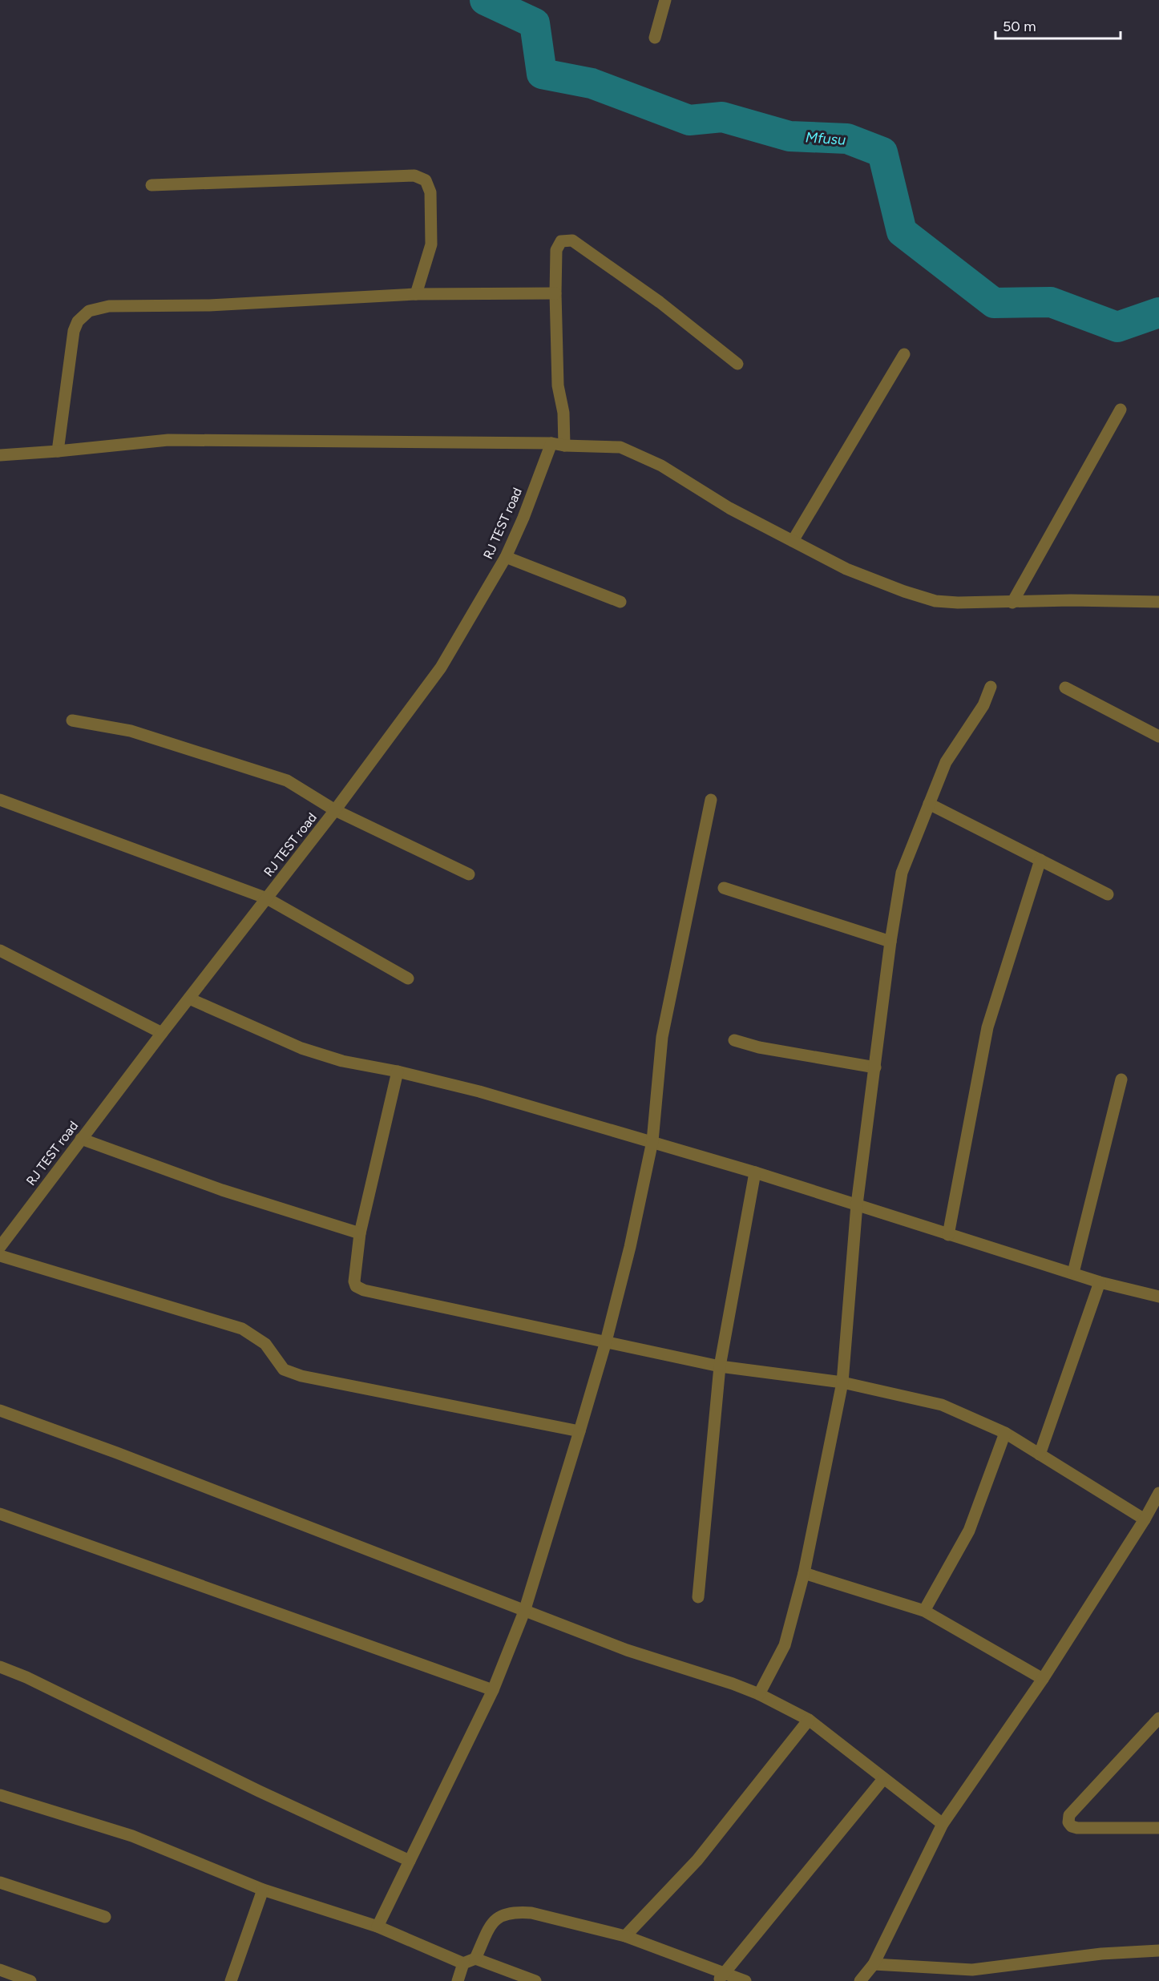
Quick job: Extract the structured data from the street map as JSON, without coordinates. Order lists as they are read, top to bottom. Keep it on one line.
{"streets":{"street":["RJ TEST road"]},"water":["Mfusu"],"scale_bar":"50 m"}
